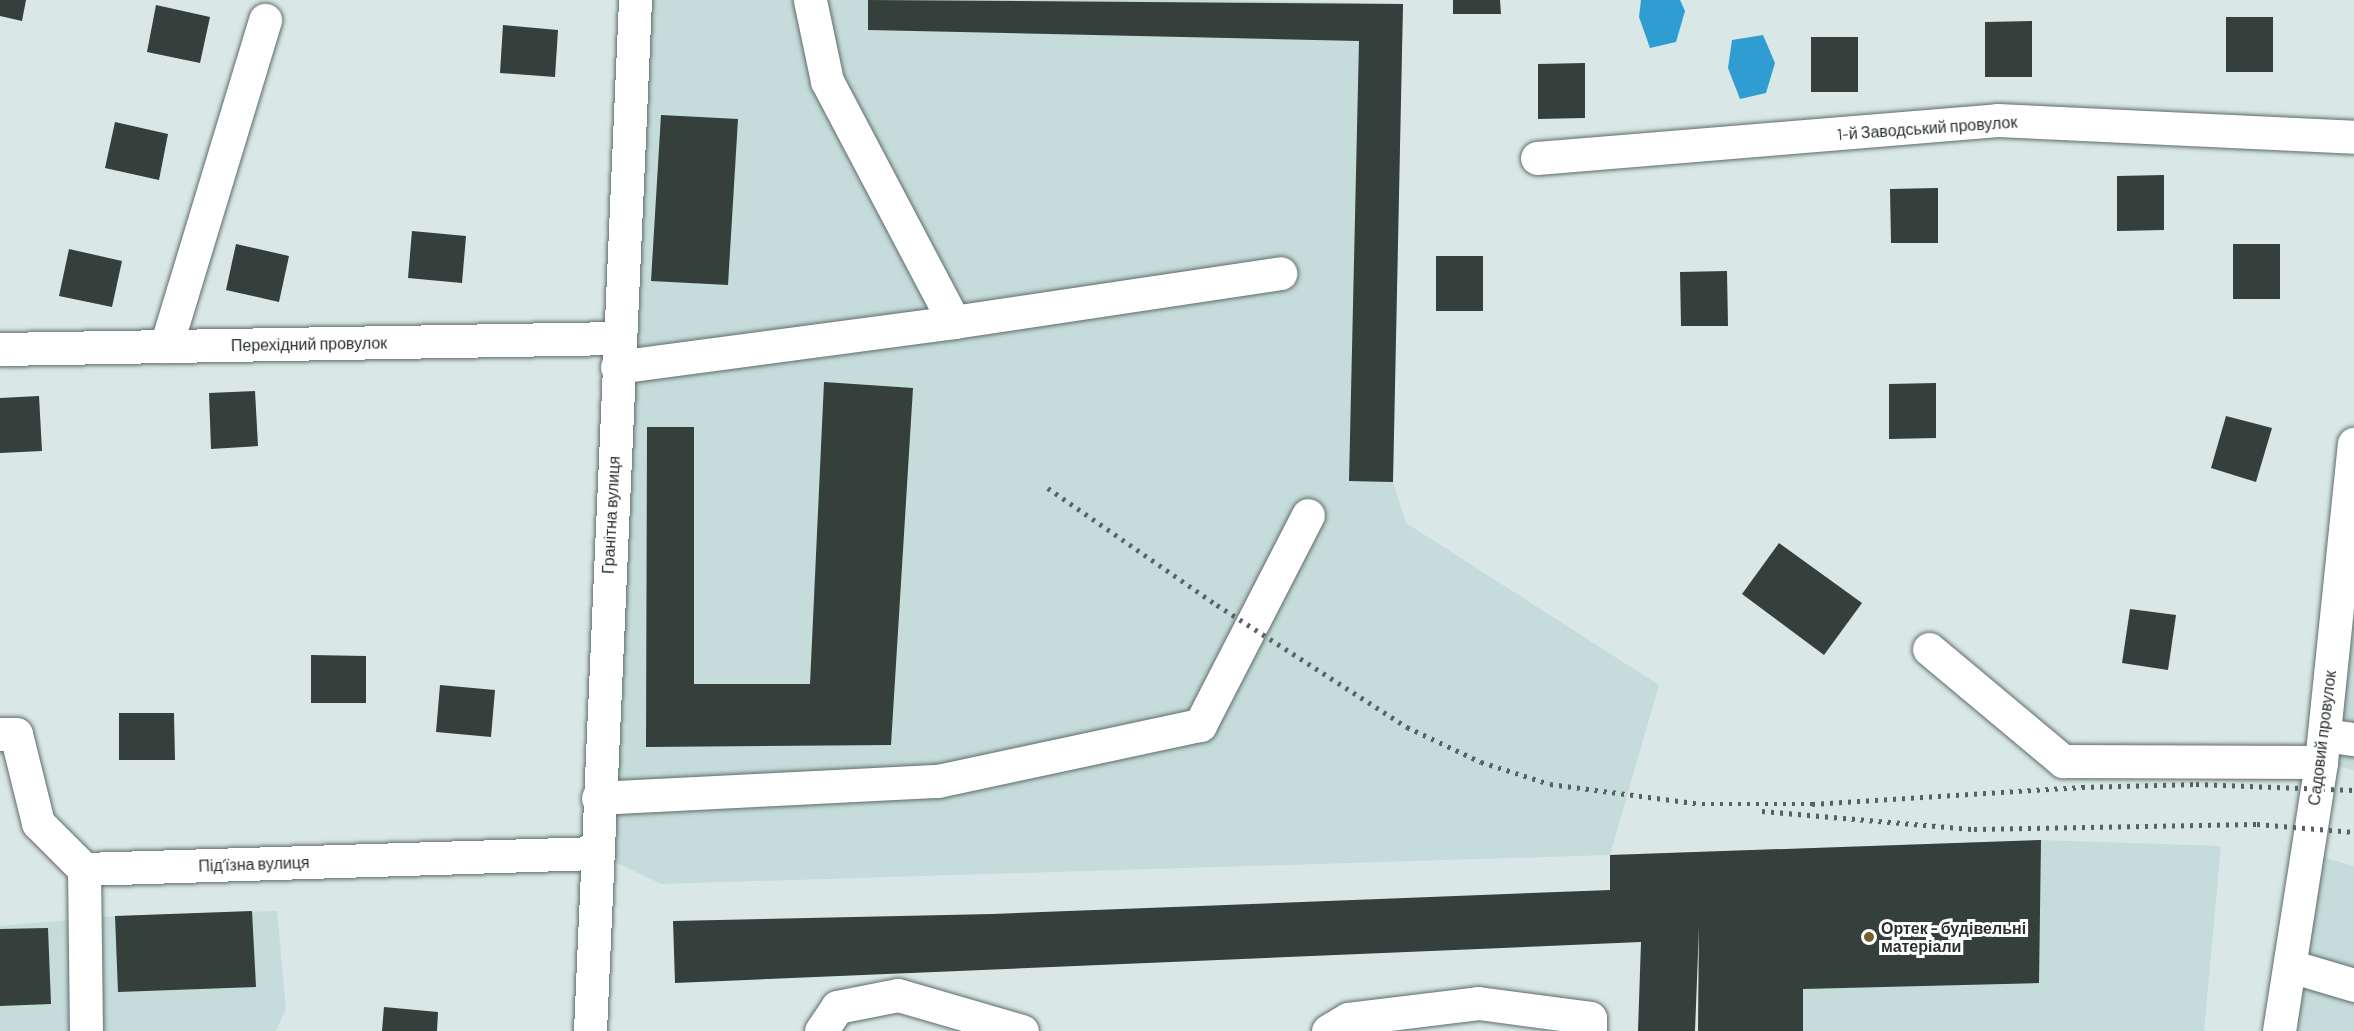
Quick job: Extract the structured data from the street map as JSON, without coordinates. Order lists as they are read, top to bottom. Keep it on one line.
{"streets":{"street":["1-й Заводський провулок","Перехідний провулок","Гранітна вулиця","Садовий провулок","Підʼїзна вулиця"]},"crossings":[["Перехідний провулок","Гранітна вулиця"],["Гранітна вулиця","Підʼїзна вулиця"]],"places":["Ортек - будівельні матеріали"]}
